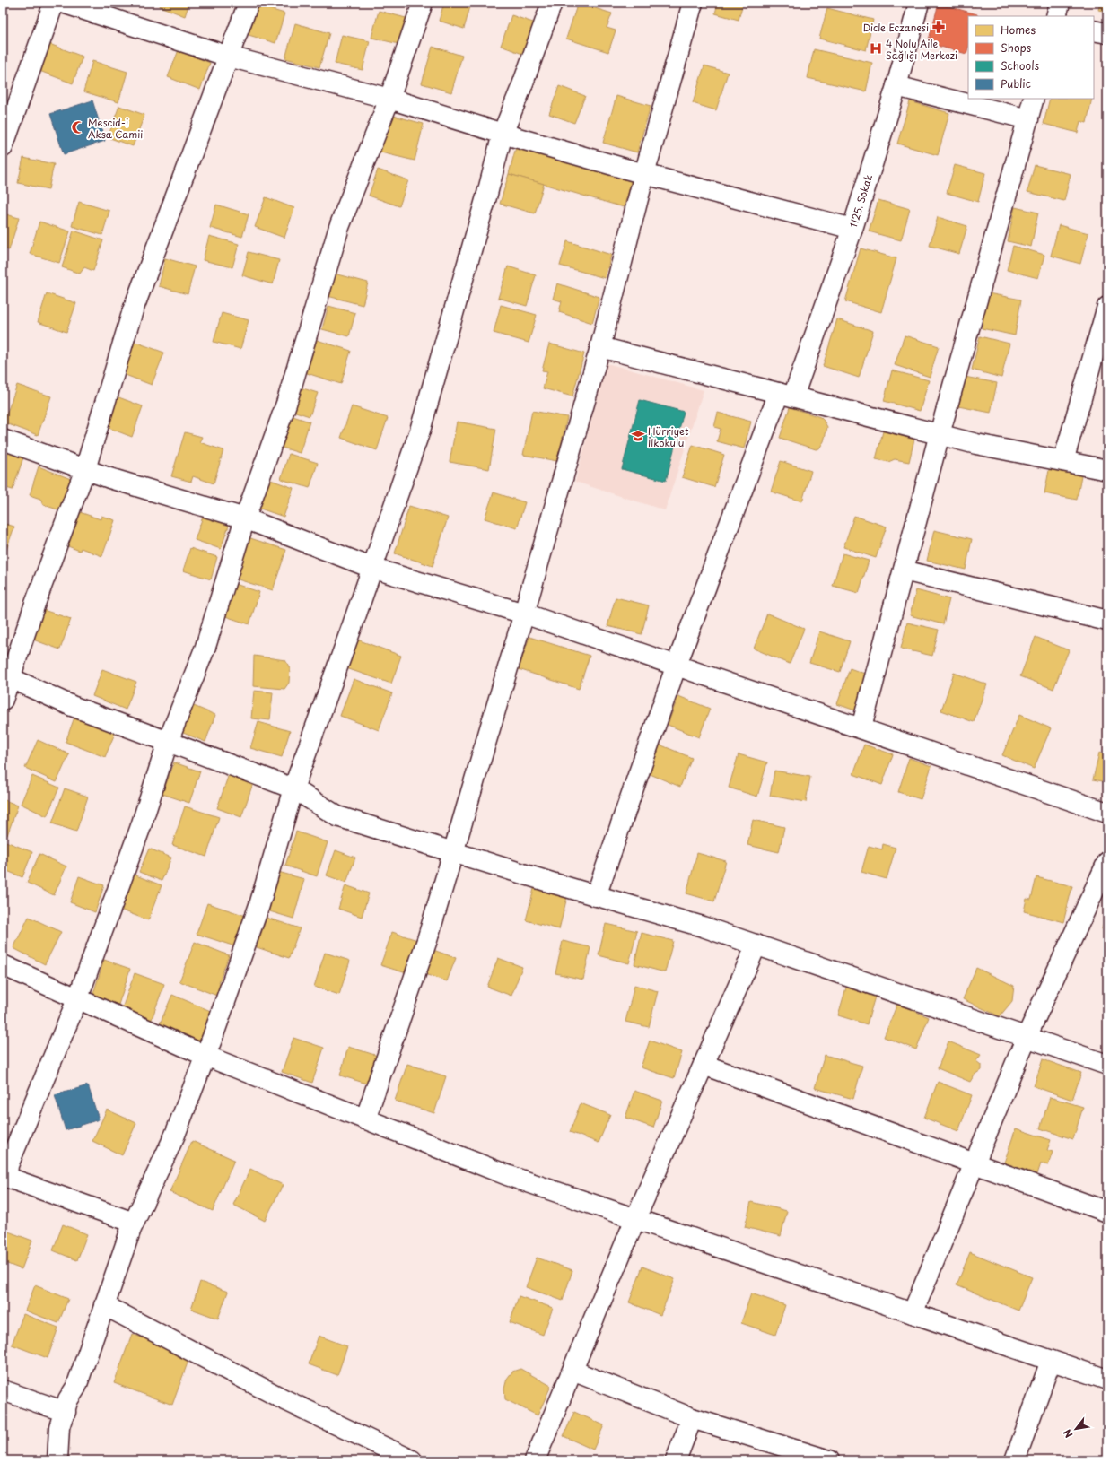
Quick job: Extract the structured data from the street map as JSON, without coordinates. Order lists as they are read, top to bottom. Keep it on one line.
{"streets":{"street":["1125. Sokak"]},"places":{"pharmacy":["Dicle Eczanesi"],"hospital":["4 Nolu Aile Sağlığı Merkezi"],"mosque":["Mescid-i Aksa Camii"],"school or university":["Hürriyet İlkokulu"]},"legend":["Homes","Shops","Schools","Public"],"north":"bottom left"}
